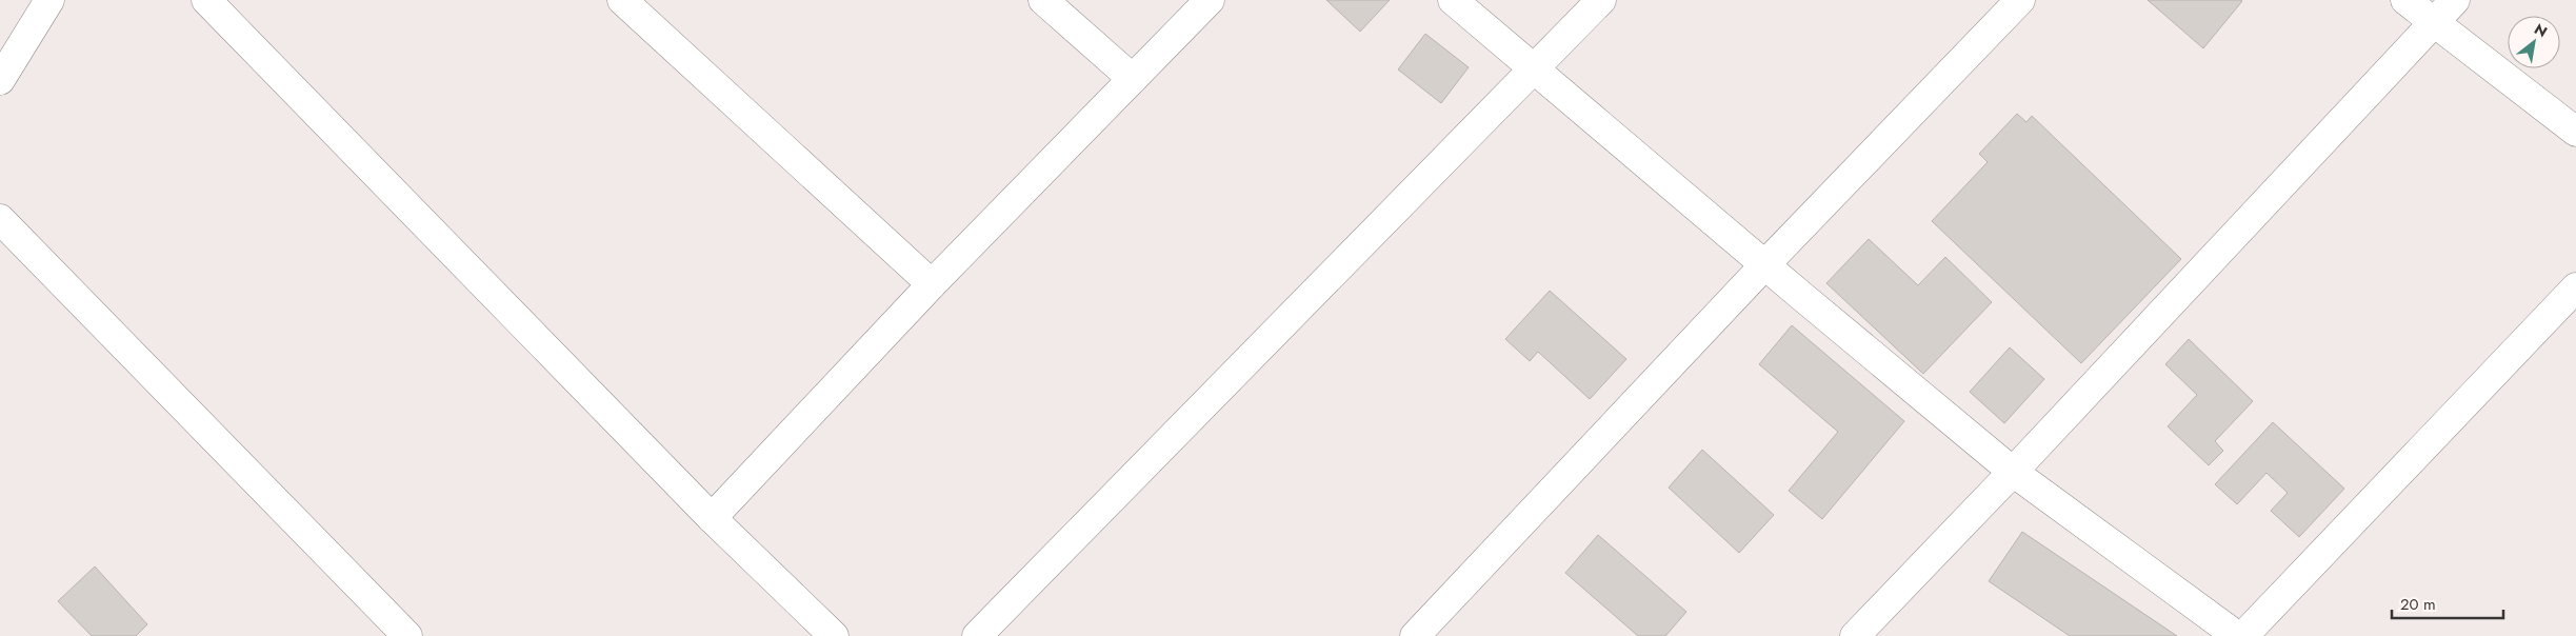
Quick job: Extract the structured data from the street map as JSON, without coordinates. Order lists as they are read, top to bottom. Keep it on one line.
{"scale_bar":"20 m","north":"top right"}
